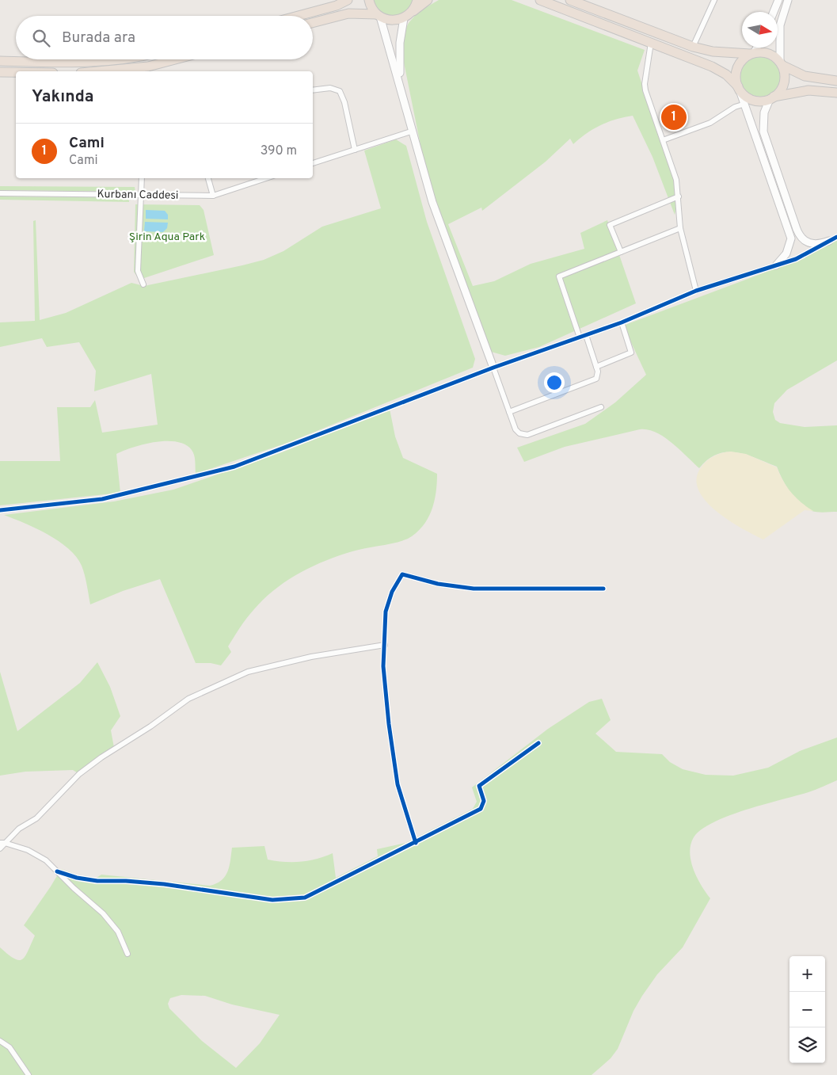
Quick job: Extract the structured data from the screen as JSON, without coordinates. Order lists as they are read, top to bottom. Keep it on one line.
{"streets":{"street":["Kurbanı Caddesi"]},"parks":["Şirin Aqua Park"],"north":"right","page":{"search":"Burada ara","heading":"Yakında","pins":"1","list":[{"mark":"1","name":"Cami","note":"Cami","value":"390 m"}],"map_buttons":["+","−"]}}
